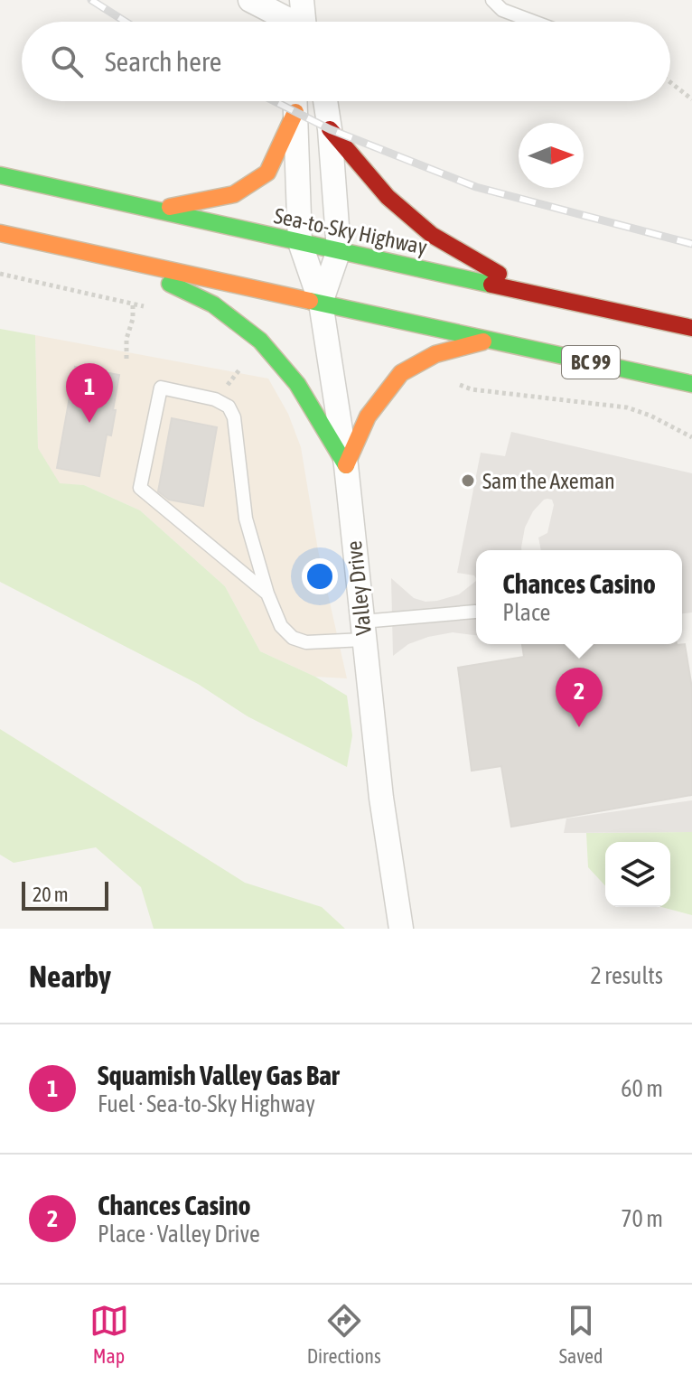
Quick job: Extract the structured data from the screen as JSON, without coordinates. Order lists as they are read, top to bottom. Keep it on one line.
{"streets":{"highway":["Sea-to-Sky Highway","BC 99"],"street":["Valley Drive"]},"crossings":[["Sea-to-Sky Highway","Valley Drive"],["BC 99","Valley Drive"]],"places":["Sam the Axeman"],"scale_bar":"20 m","north":"right","page":{"search":"Search here","pins":["1","2"],"popup":["Chances Casino","Place"],"scale":"20 m","heading":["Nearby","2 results"],"list":[{"mark":"1","name":"Squamish Valley Gas Bar","note":"Fuel · Sea-to-Sky Highway","value":"60 m"},{"mark":"2","name":"Chances Casino","note":"Place · Valley Drive","value":"70 m"}],"nav":["Map","Directions","Saved"]}}
